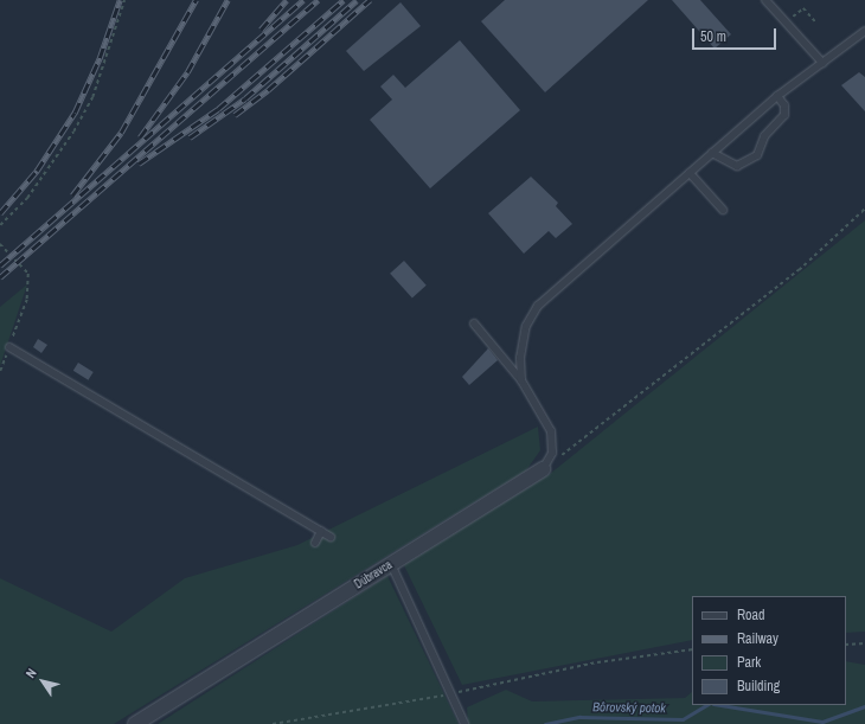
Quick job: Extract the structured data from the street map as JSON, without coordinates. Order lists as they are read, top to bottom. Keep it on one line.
{"streets":{"street":["Dúbravca"]},"water":["Bôrovský potok"],"legend":["Road","Railway","Park","Building"],"scale_bar":"50 m","north":"top left"}
